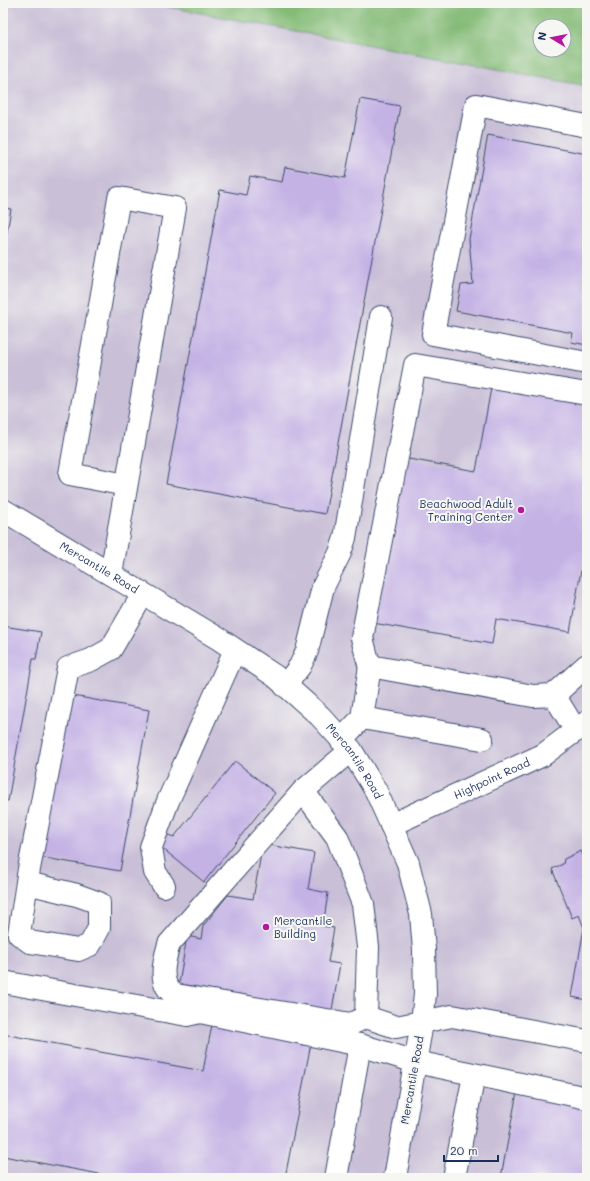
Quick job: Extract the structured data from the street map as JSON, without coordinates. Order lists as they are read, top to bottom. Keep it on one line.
{"streets":{"street":["Mercantile Road","Highpoint Road"]},"crossings":[["Mercantile Road","Highpoint Road"]],"places":["Beachwood Adult Training Center","Mercantile Building"],"scale_bar":"20 m","north":"left"}
